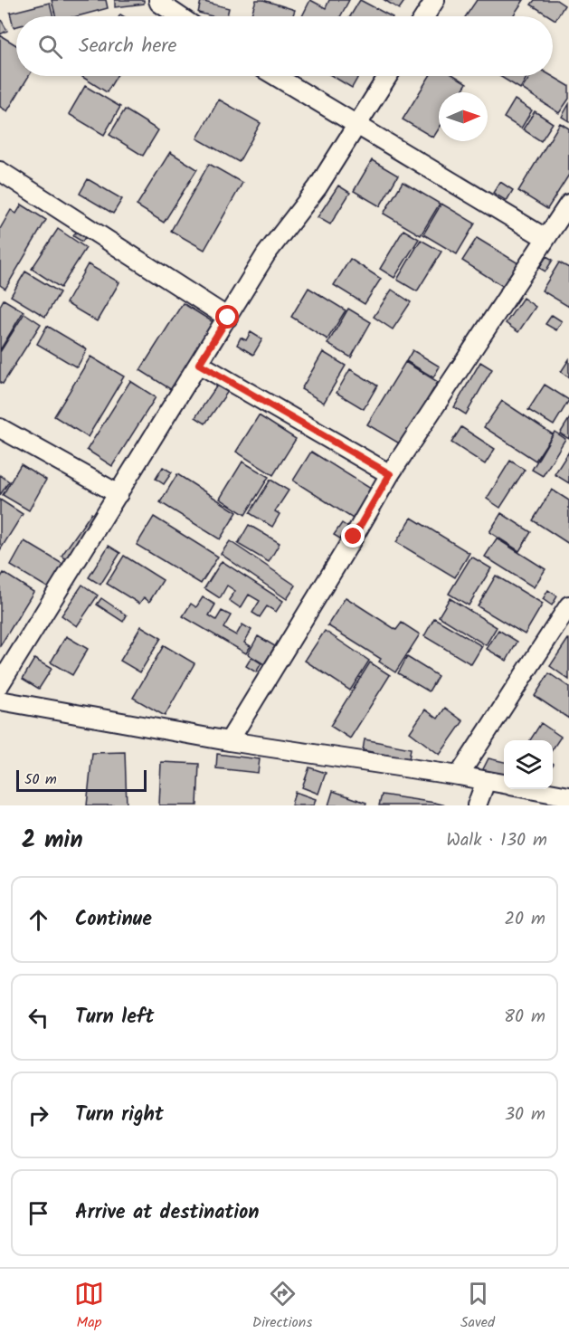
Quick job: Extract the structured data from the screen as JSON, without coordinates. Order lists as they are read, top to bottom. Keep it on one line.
{"scale_bar":"50 m","north":"right","page":{"search":"Search here","scale":"50 m","heading":["2 min","Walk · 130 m"],"list":[["Continue","20 m"],["Turn left","80 m"],["Turn right","30 m"],"Arrive at destination"],"nav":["Map","Directions","Saved"]}}
